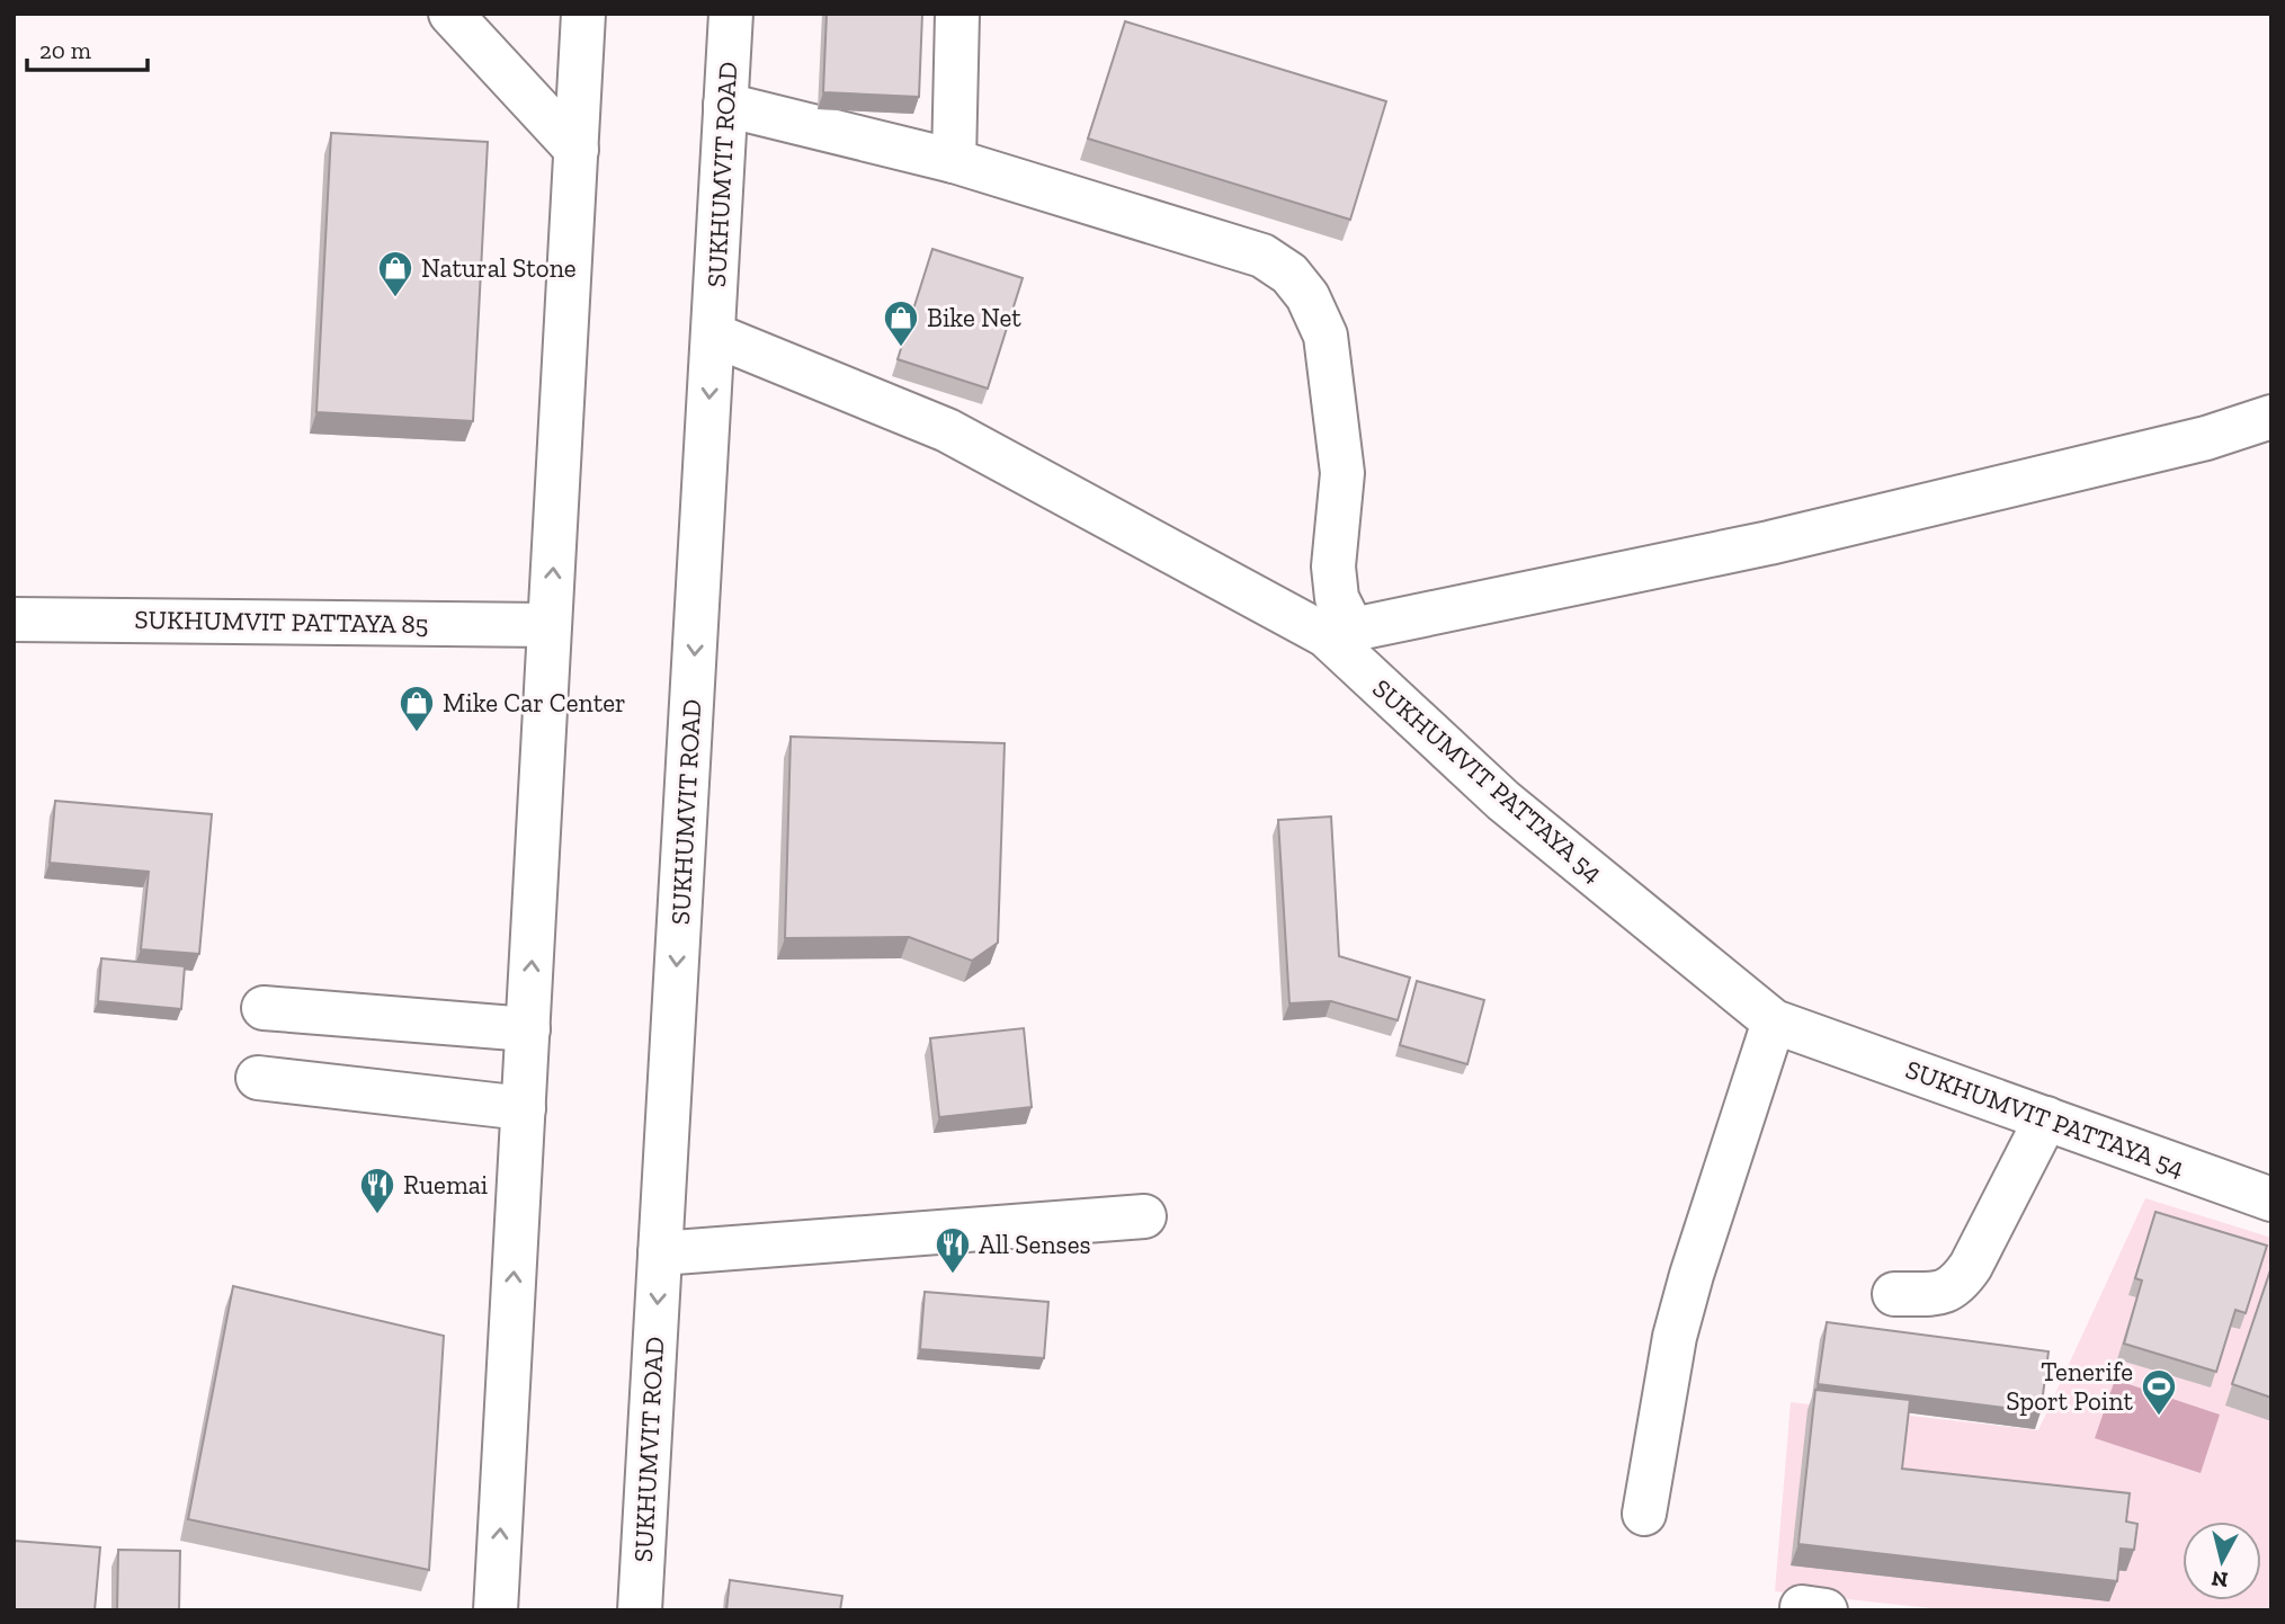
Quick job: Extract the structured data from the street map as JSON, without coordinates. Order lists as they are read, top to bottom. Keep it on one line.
{"streets":{"main road":["SUKHUMVIT ROAD","SUKHUMVIT PATTAYA 85","SUKHUMVIT PATTAYA 54"]},"crossings":[["SUKHUMVIT ROAD","SUKHUMVIT PATTAYA 54"]],"places":{"shop":["Natural Stone","Bike Net","Mike Car Center"],"restaurant":["Ruemai","All Senses"],"sports":["Tenerife Sport Point"]},"scale_bar":"20 m","north":"bottom"}
